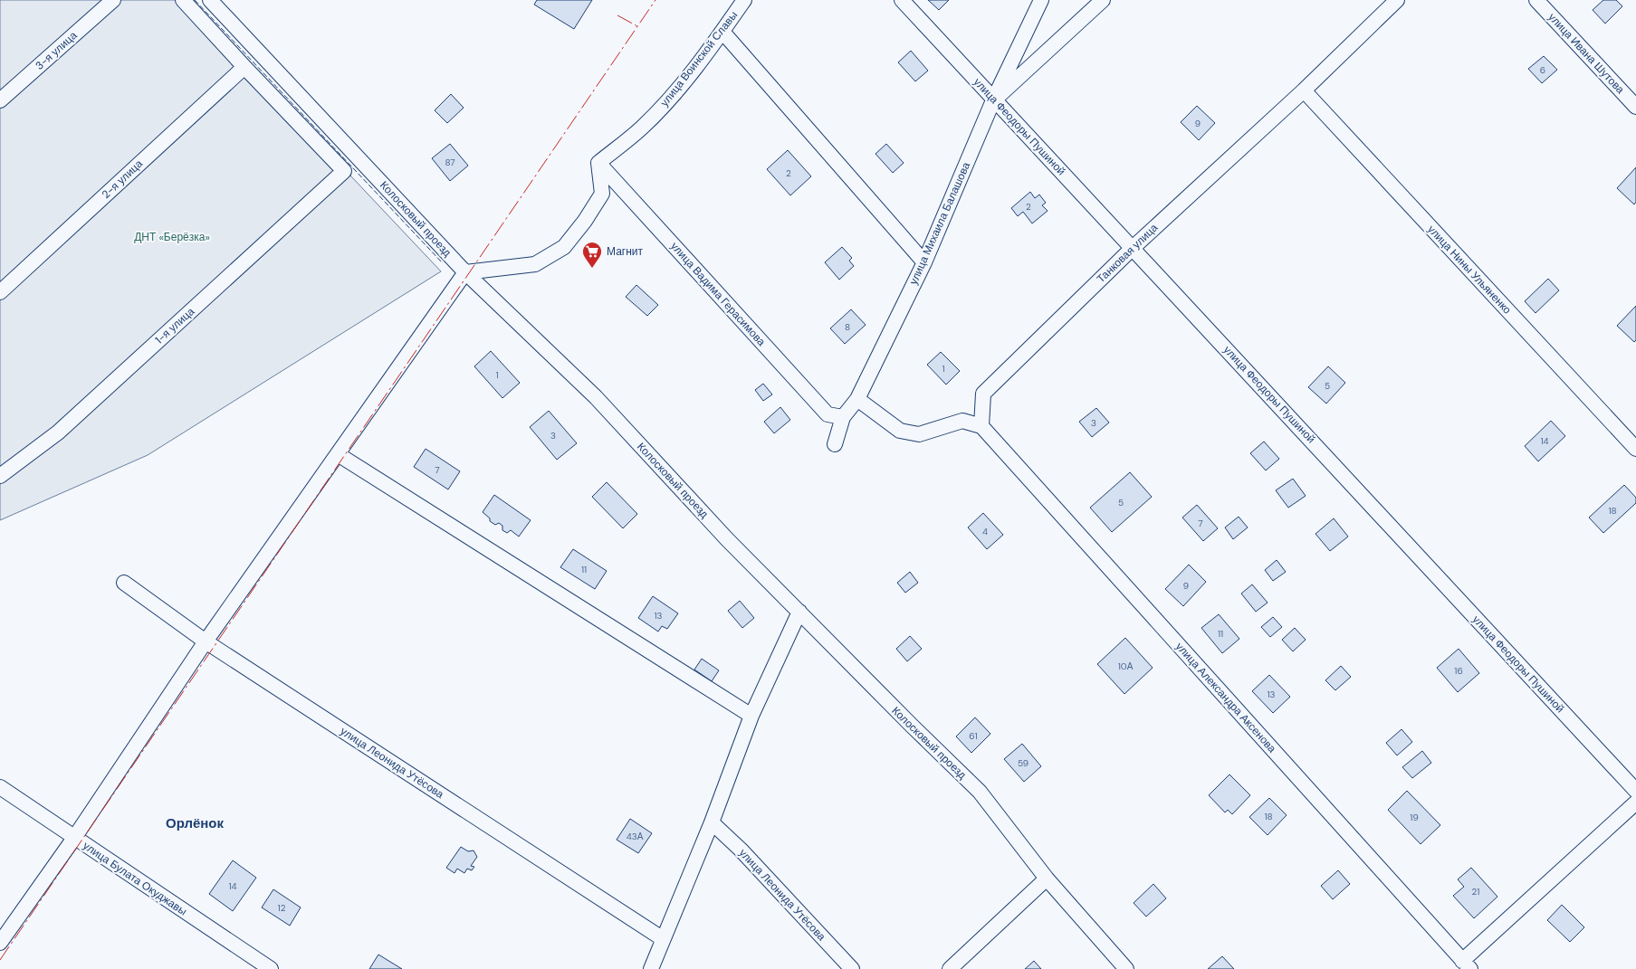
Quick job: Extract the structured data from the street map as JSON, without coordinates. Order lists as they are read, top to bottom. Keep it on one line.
{"streets":{"street":["3-я улица","улица Ивана Шутова","улица Воинской Славы","улица Феодоры Пушиной","2-я улица","Колосковый проезд","улица Михаила Балашова","Танковая улица","улица Нины Ульяненко","улица Вадима Герасимова","1-я улица","улица Александра Аксенова","улица Леонида Утёсова","улица Булата Окуджавы"]},"crossings":[["улица Воинской Славы","улица Вадима Герасимова"],["улица Феодоры Пушиной","улица Михаила Балашова"],["улица Феодоры Пушиной","Танковая улица"],["2-я улица","1-я улица"],["улица Михаила Балашова","улица Вадима Герасимова"],["Танковая улица","улица Нины Ульяненко"],["Танковая улица","улица Александра Аксенова"]],"districts":["Орлёнок"],"parks":["ДНТ «Берёзка»"],"places":{"supermarket":["Магнит"]},"house_numbers":["6","9","87","2","2","8","1","1","5","3","3","14","7","5","18","7","4","11","9","13","11","10А","16","13","61","59","18","19","43А","14","21","12"]}
